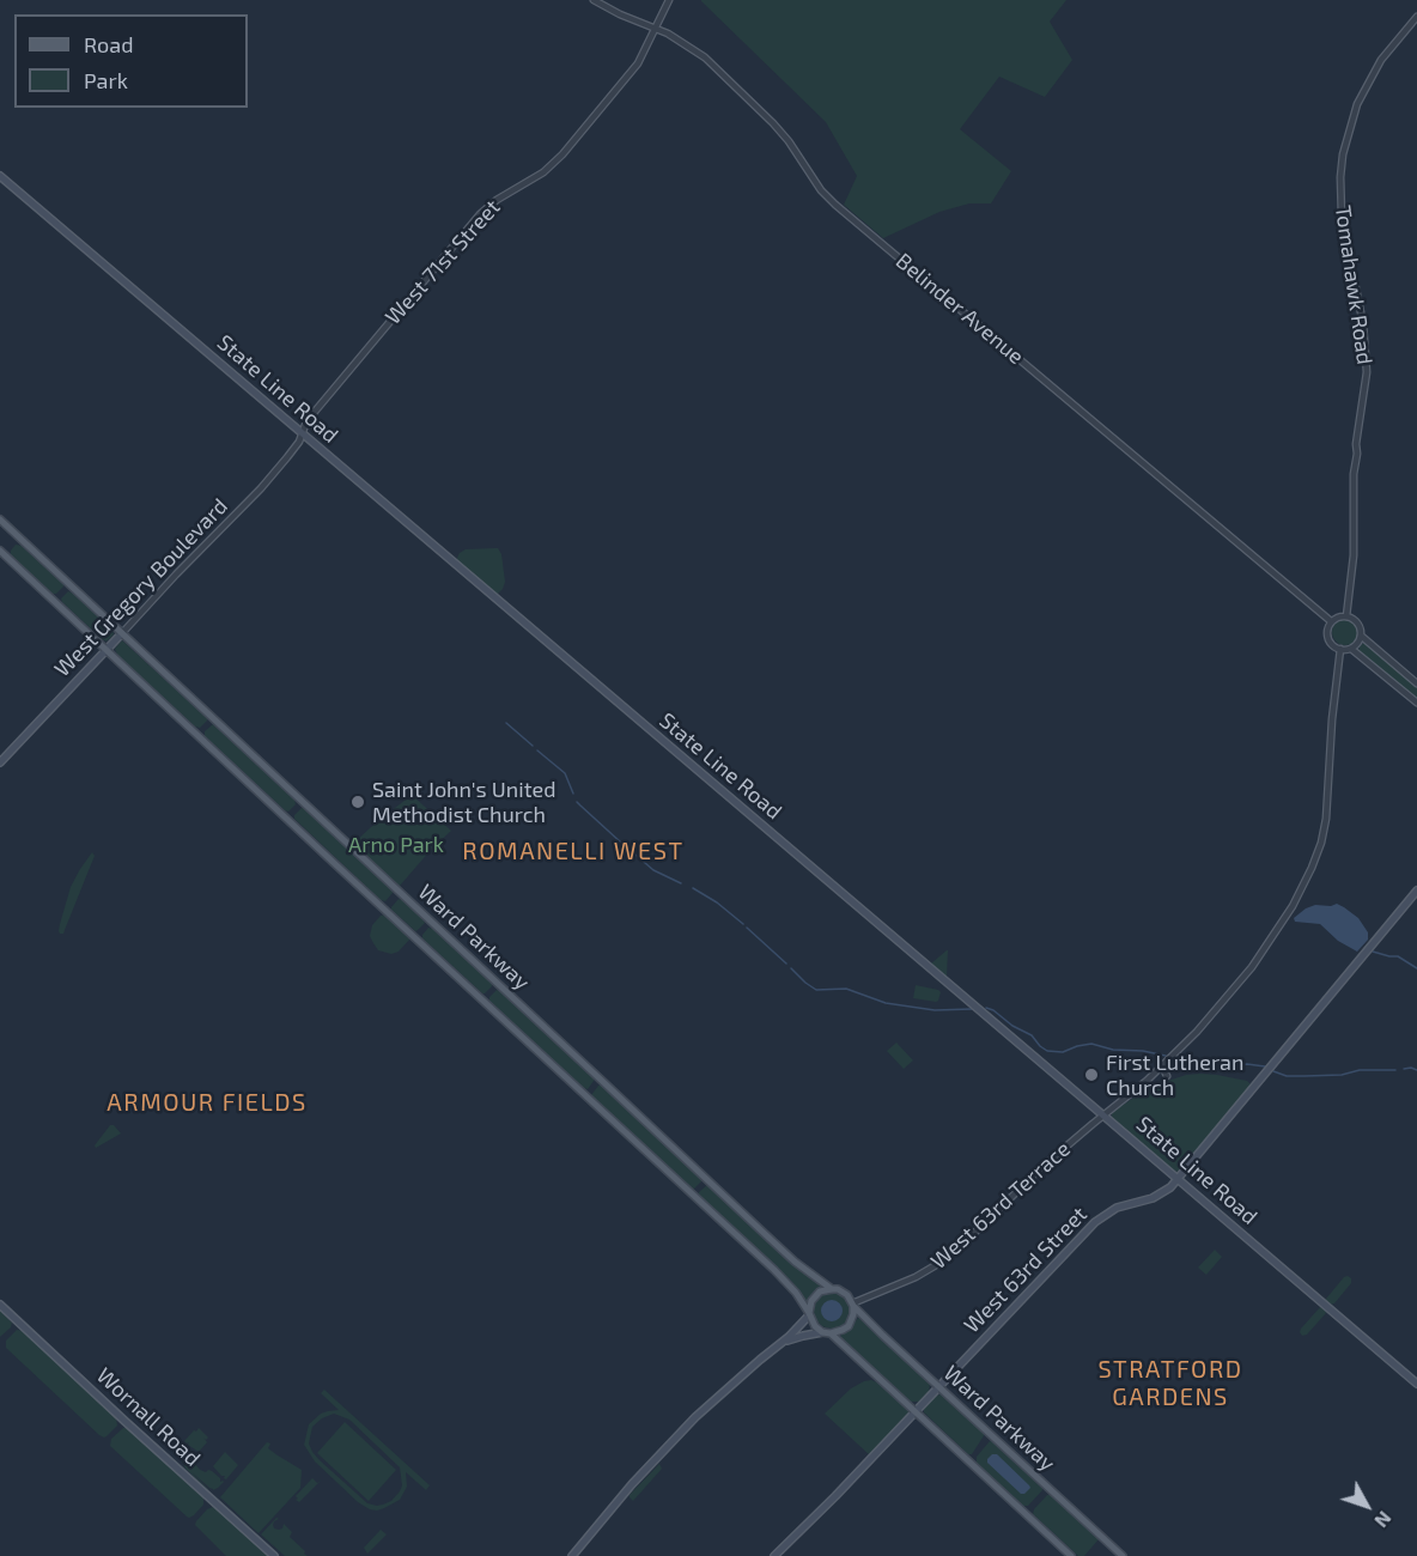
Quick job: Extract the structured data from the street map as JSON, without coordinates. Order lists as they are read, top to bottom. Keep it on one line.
{"streets":{"main road":["State Line Road","West Gregory Boulevard","Ward Parkway","West 63rd Street","Wornall Road"],"street":["West 71st Street","Tomahawk Road","Belinder Avenue","West 63rd Terrace"]},"crossings":[["West 71st Street","Belinder Avenue"],["West 71st Street","State Line Road"],["West 71st Street","West Gregory Boulevard"],["Tomahawk Road","Belinder Avenue"],["State Line Road","West Gregory Boulevard"],["State Line Road","West 63rd Terrace"],["State Line Road","West 63rd Street"],["West Gregory Boulevard","Ward Parkway"],["Ward Parkway","West 63rd Terrace"],["Ward Parkway","West 63rd Street"]],"districts":["ROMANELLI WEST","ARMOUR FIELDS","STRATFORD GARDENS"],"parks":["Arno Park"],"places":["Saint John's United Methodist Church","First Lutheran Church"],"legend":["Road","Park"],"north":"bottom right"}
